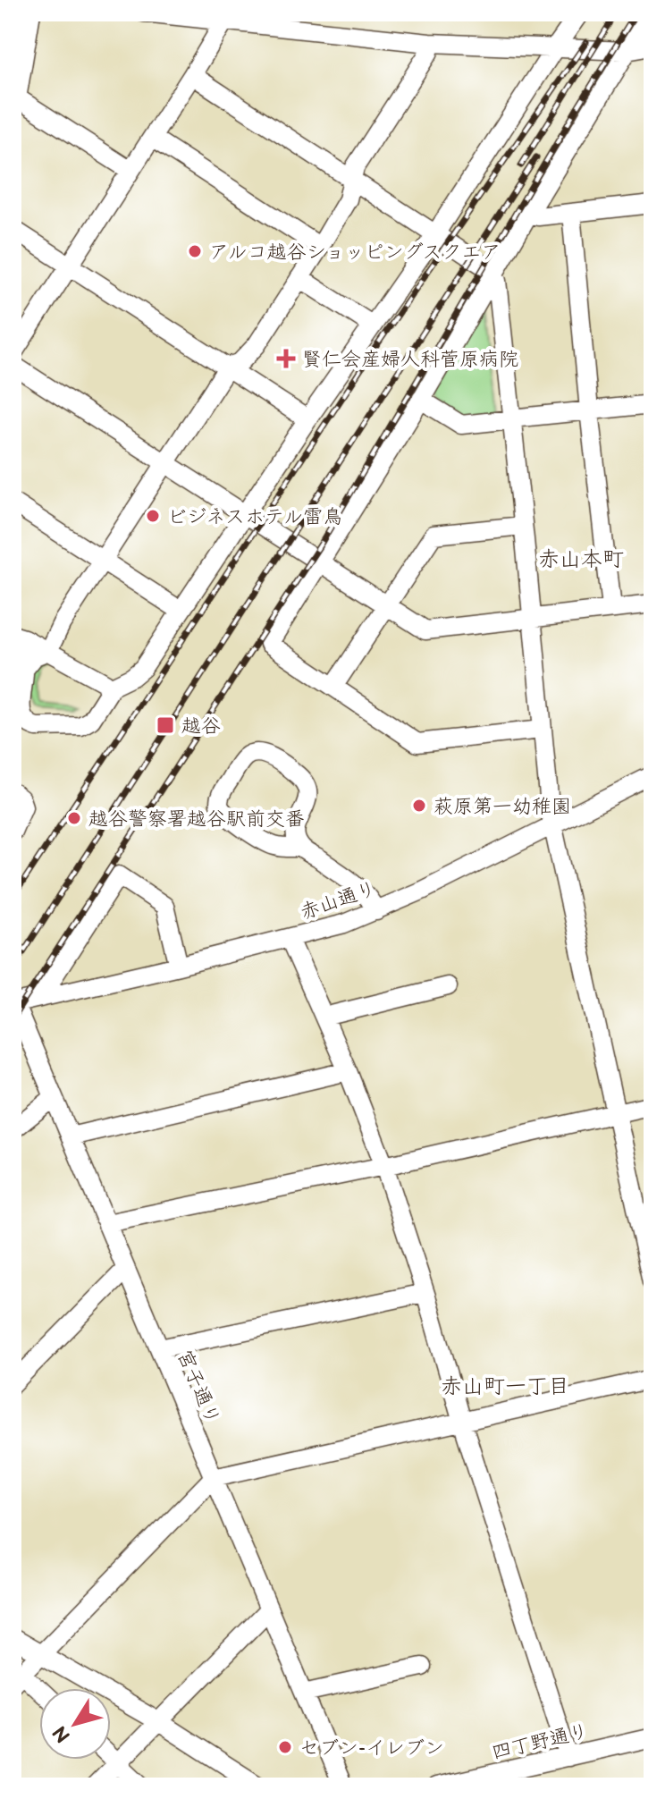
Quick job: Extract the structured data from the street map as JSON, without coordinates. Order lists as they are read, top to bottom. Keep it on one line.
{"streets":{"street":["赤山通り","宮子通り","四丁野通り"]},"crossings":[["赤山通り","宮子通り"]],"districts":["赤山本町","赤山町一丁目"],"places":{"other":["アルコ越谷ショッピングスクエア","ビジネスホテル雷鳥","萩原第一幼稚園","越谷警察署越谷駅前交番","セブン-イレブン"],"health":["賢仁会産婦人科菅原病院"],"transit":["越谷"]},"north":"bottom left"}
